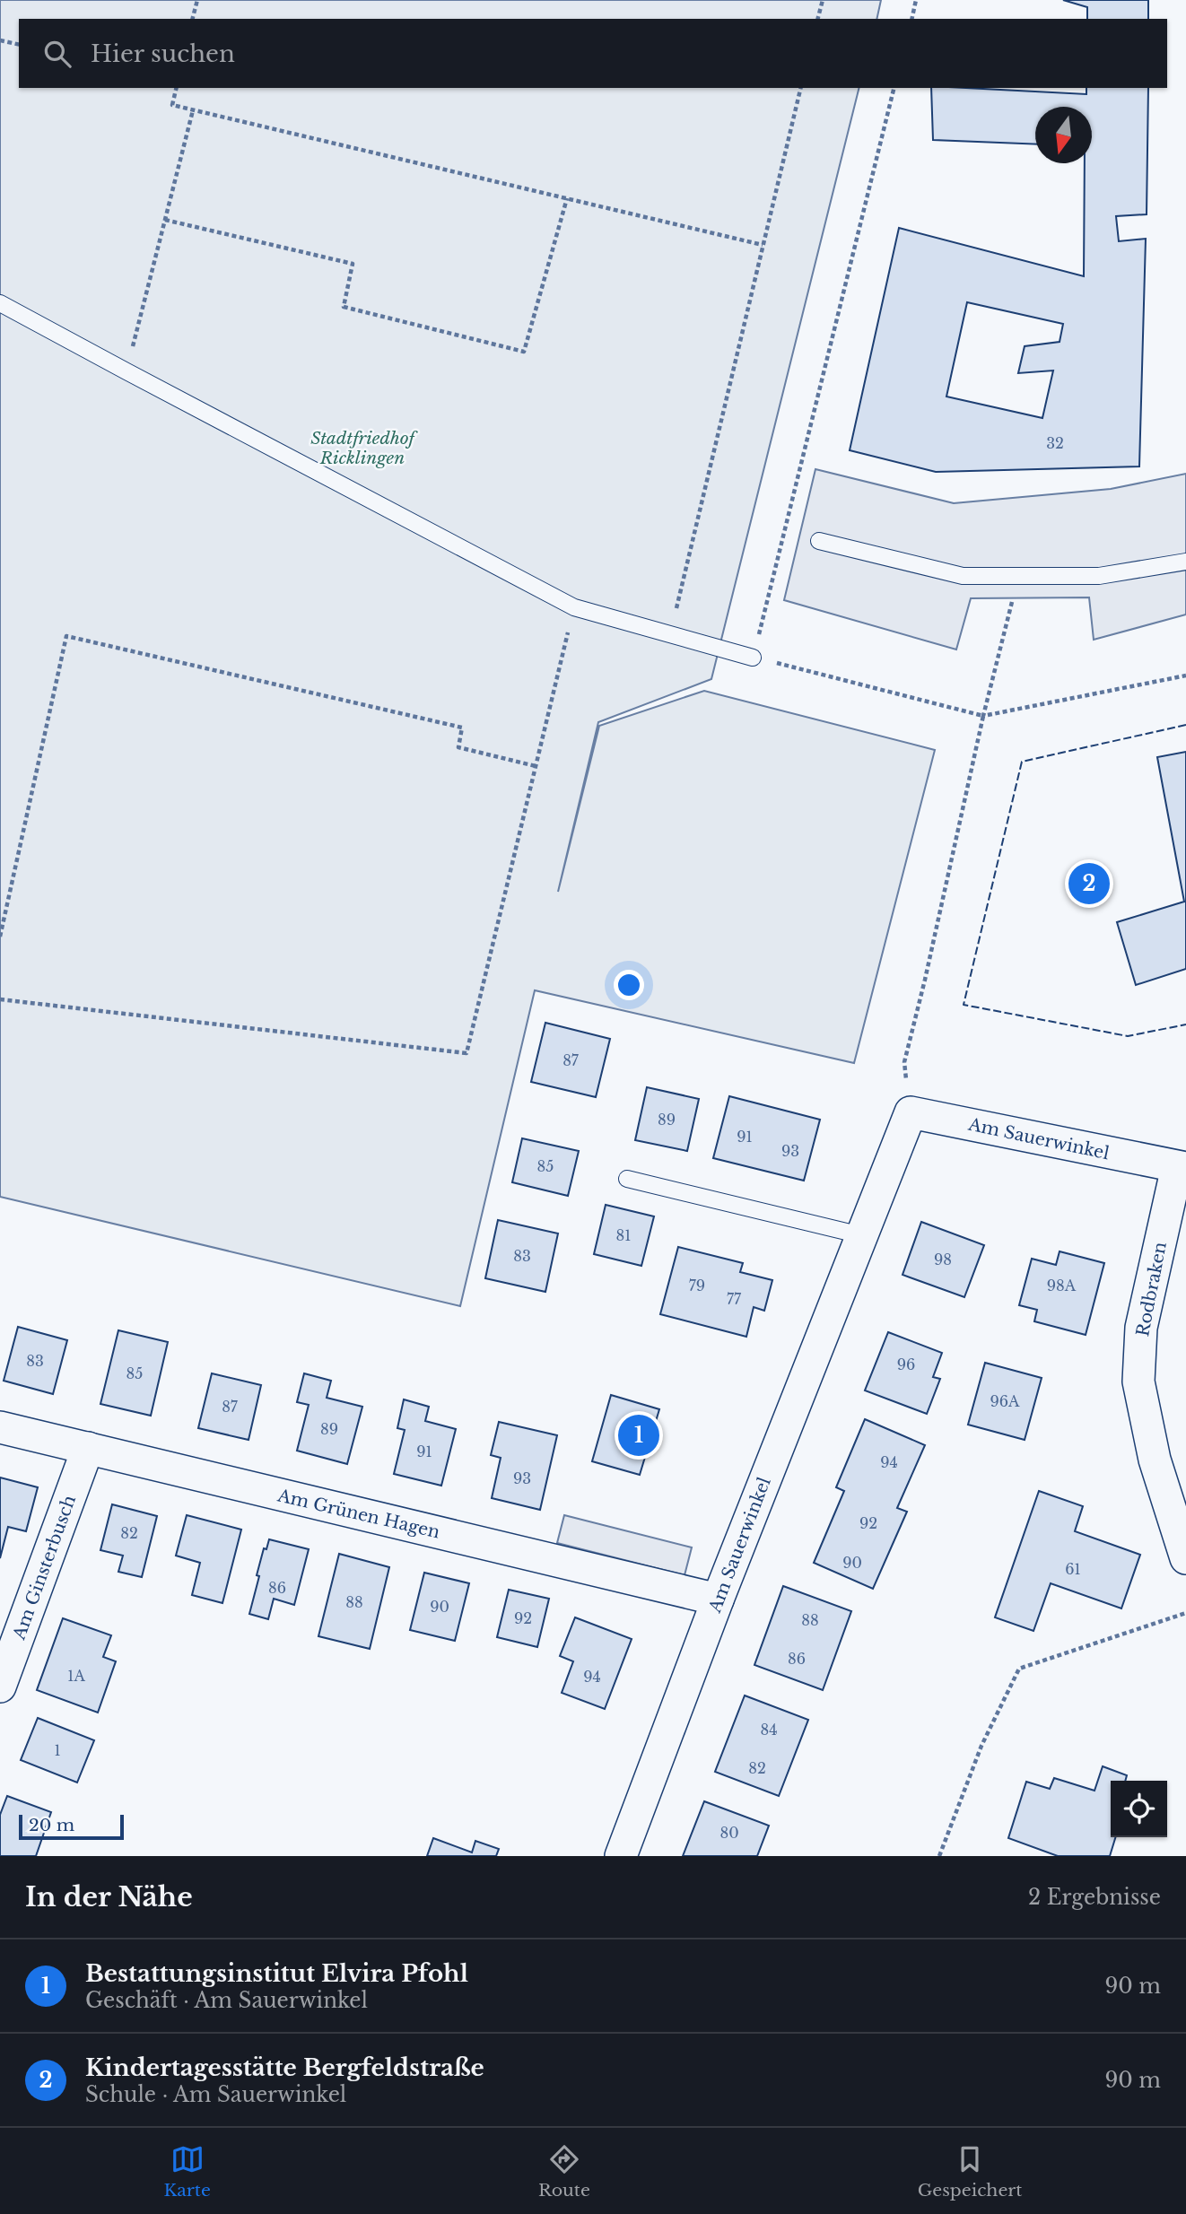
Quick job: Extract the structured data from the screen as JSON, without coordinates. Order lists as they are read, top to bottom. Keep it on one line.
{"streets":{"street":["Am Sauerwinkel","Rodbraken","Am Grünen Hagen","Am Ginsterbusch"]},"crossings":[["Am Sauerwinkel","Rodbraken"],["Am Sauerwinkel","Am Grünen Hagen"],["Am Grünen Hagen","Am Ginsterbusch"]],"parks":["Stadtfriedhof Ricklingen"],"house_numbers":["32","87","89","91","93","85","81","83","98","79","98A","77","83","96","85","96A","87","89","91","94","93","92","82","90","61","86","88","90","92","88","86","1A","94","84","1","82","80"],"scale_bar":"20 m","north":"bottom","page":{"search":"Hier suchen","pins":["2","1"],"scale":"20 m","heading":["In der Nähe","2 Ergebnisse"],"list":[{"mark":"1","name":"Bestattungsinstitut Elvira Pfohl","note":"Geschäft · Am Sauerwinkel","value":"90 m"},{"mark":"2","name":"Kindertagesstätte Bergfeldstraße","note":"Schule · Am Sauerwinkel","value":"90 m"}],"nav":["Karte","Route","Gespeichert"]}}
